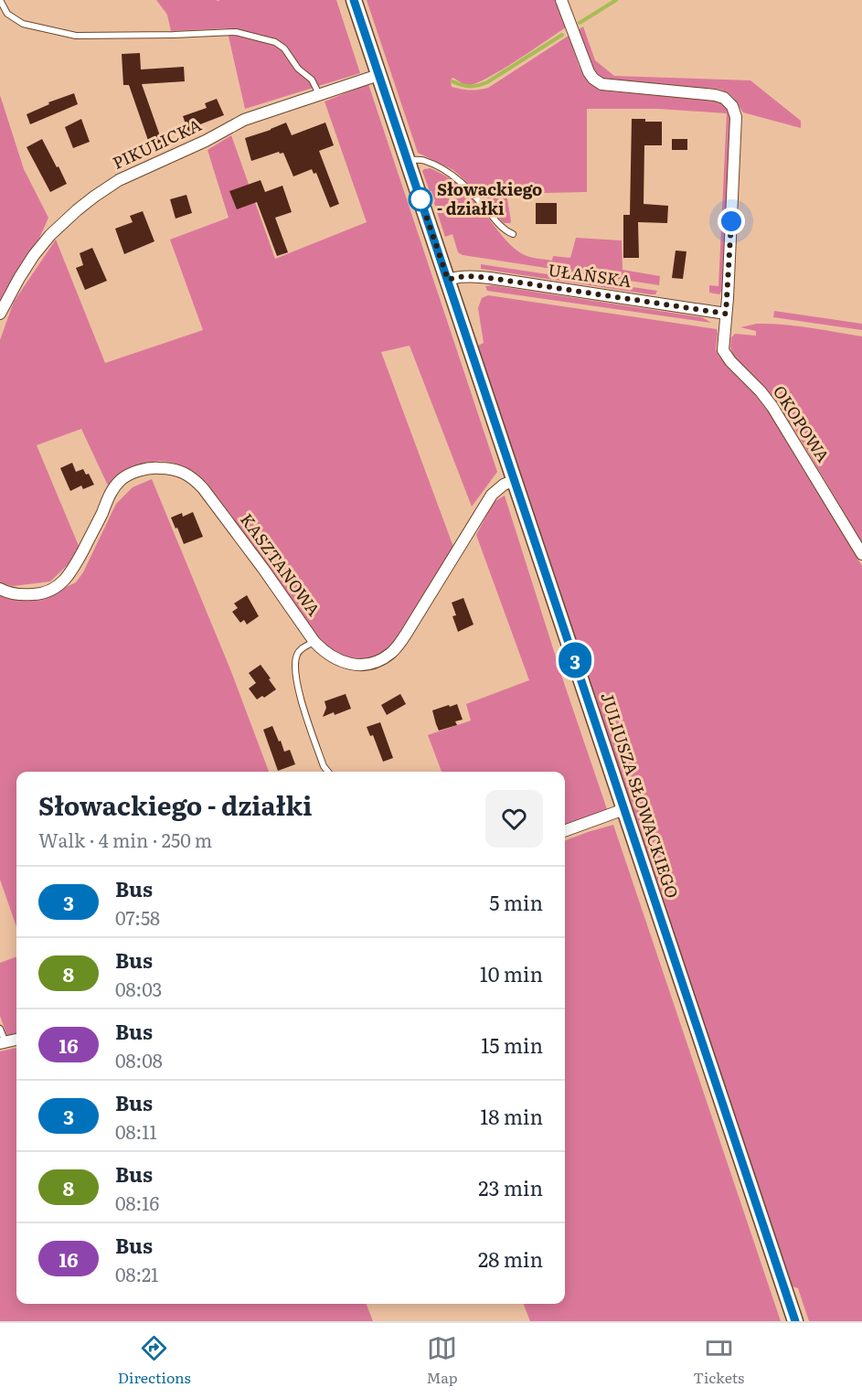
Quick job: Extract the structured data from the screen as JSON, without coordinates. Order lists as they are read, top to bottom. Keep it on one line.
{"streets":{"street":["PIKULICKA","UŁAŃSKA","OKOPOWA","KASZTANOWA","JULIUSZA SŁOWACKIEGO"]},"crossings":[["PIKULICKA","JULIUSZA SŁOWACKIEGO"],["UŁAŃSKA","OKOPOWA"],["UŁAŃSKA","JULIUSZA SŁOWACKIEGO"],["KASZTANOWA","JULIUSZA SŁOWACKIEGO"]],"places":["Słowackiego - działki"],"lines":["bus line 3"],"page":{"on_map":"3","heading":["Słowackiego - działki","Walk · 4 min · 250 m"],"list":[{"mark":"3","name":"Bus","note":"07:58","value":"5 min"},{"mark":"8","name":"Bus","note":"08:03","value":"10 min"},{"mark":"16","name":"Bus","note":"08:08","value":"15 min"},{"mark":"3","name":"Bus","note":"08:11","value":"18 min"},{"mark":"8","name":"Bus","note":"08:16","value":"23 min"},{"mark":"16","name":"Bus","note":"08:21","value":"28 min"}],"tabs":["Directions","Map","Tickets"]}}
